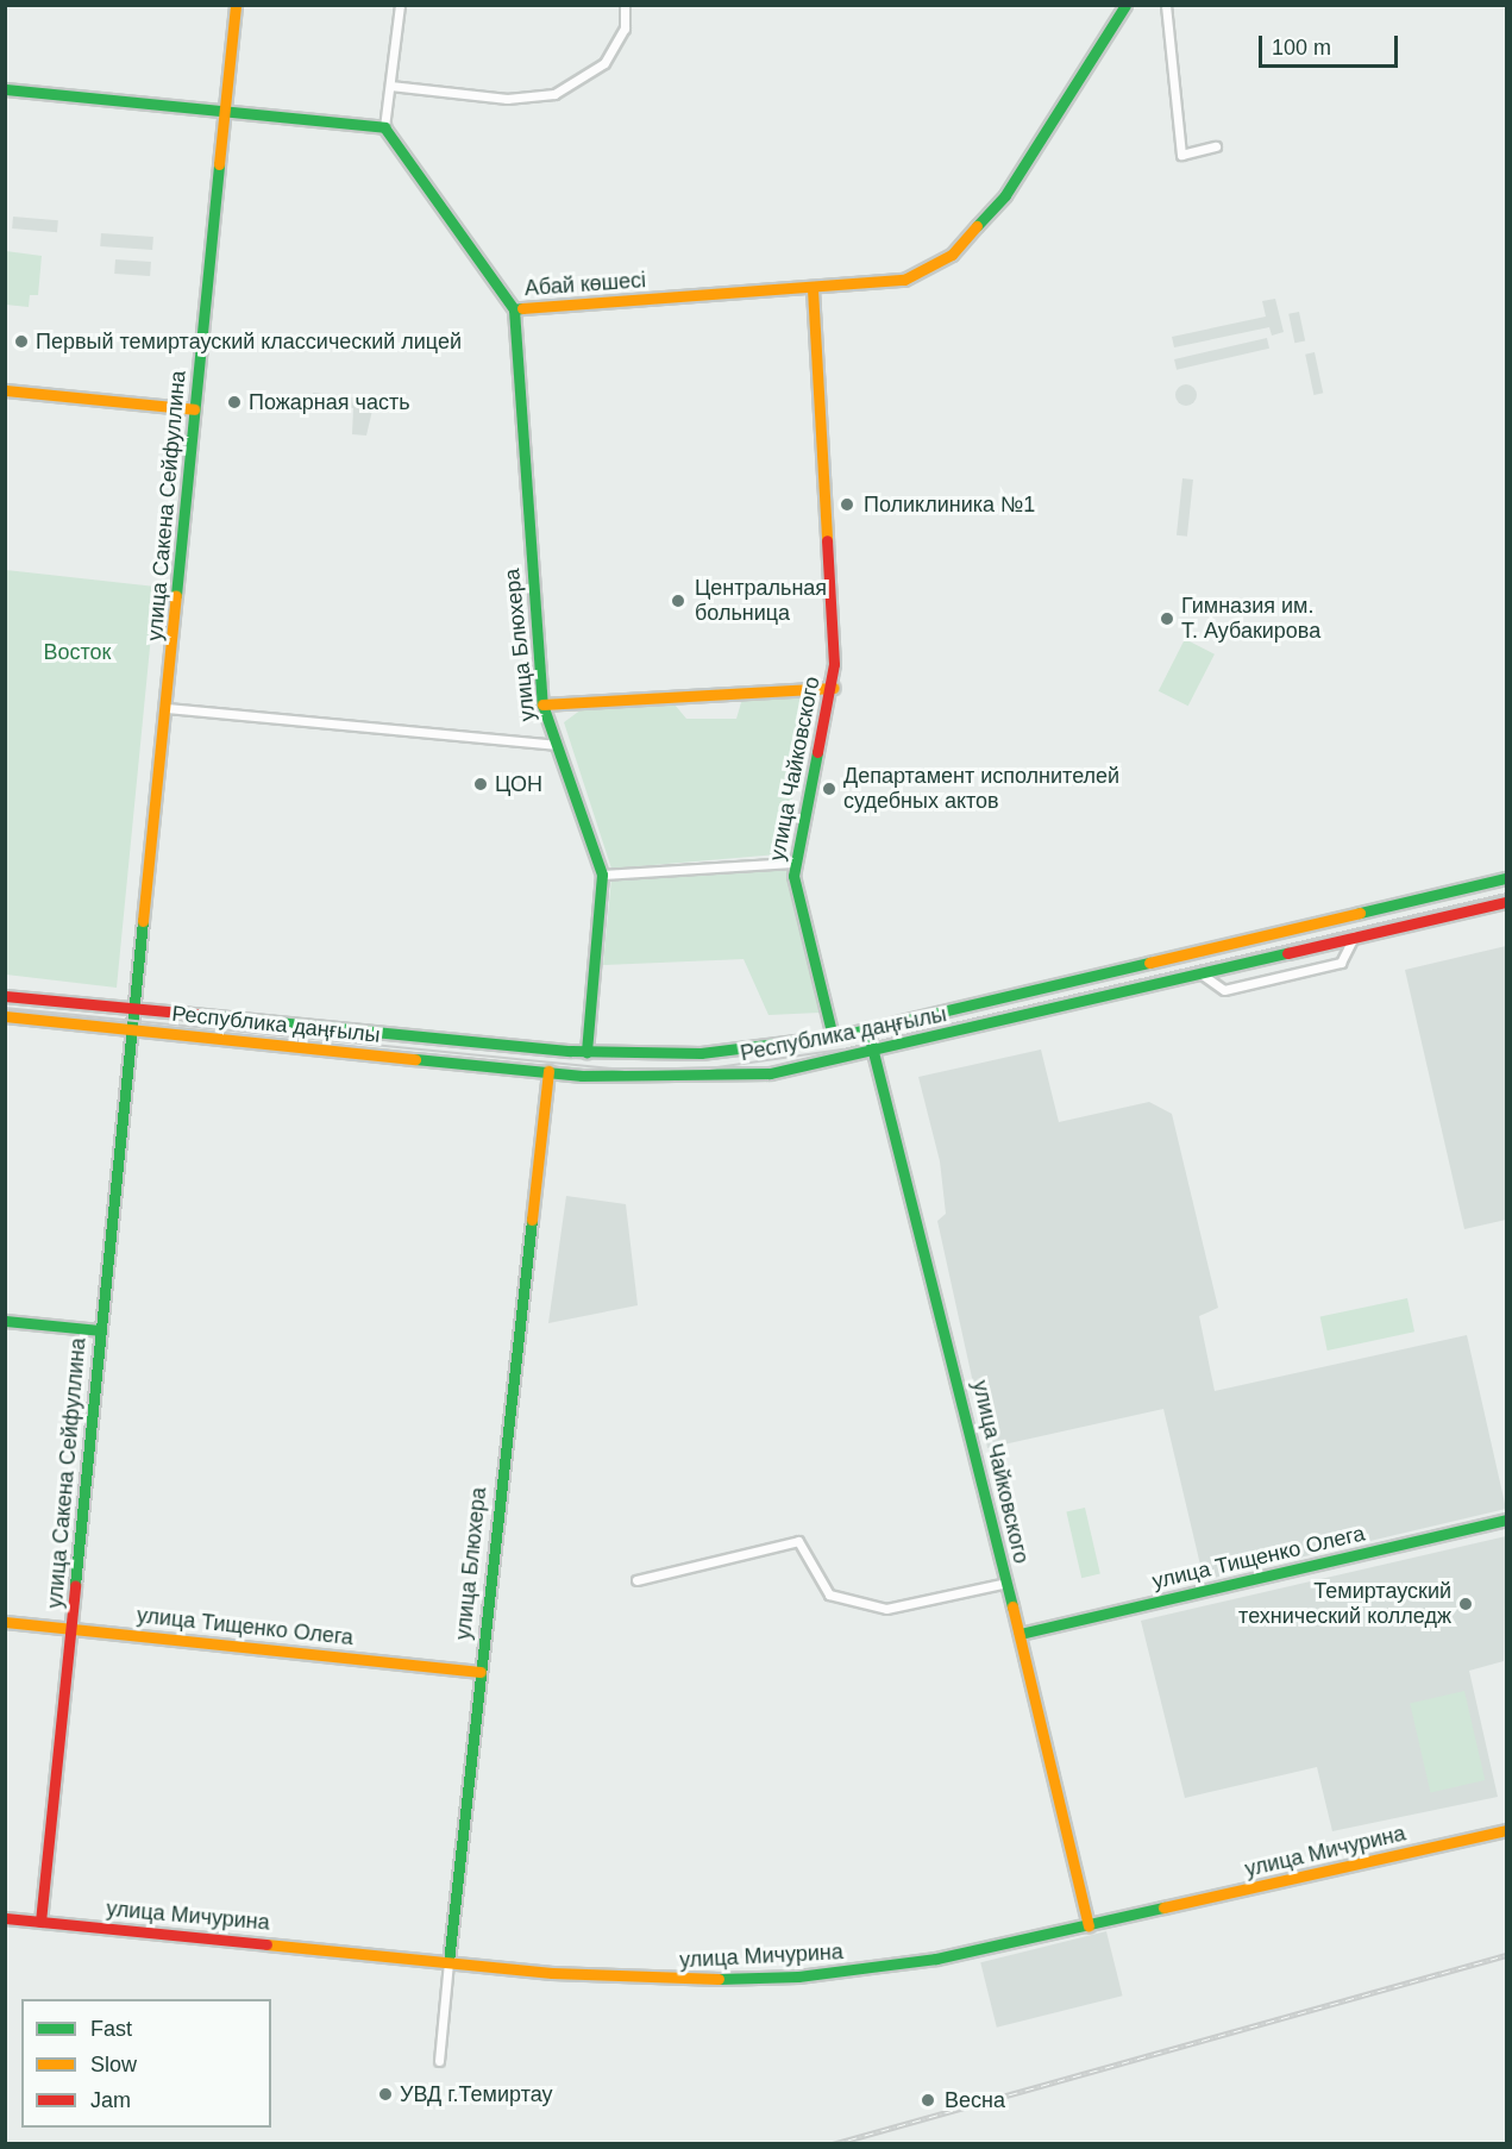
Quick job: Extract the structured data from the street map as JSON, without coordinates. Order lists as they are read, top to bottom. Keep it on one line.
{"streets":{"street":["Абай көшесі","улица Сакена Сейфуллина","улица Блюхера","улица Чайковского","Республика даңғылы","улица Тищенко Олега","улица Мичурина"]},"crossings":[["Абай көшесі","улица Блюхера"],["Абай көшесі","улица Чайковского"],["улица Сакена Сейфуллина","Республика даңғылы"],["улица Сакена Сейфуллина","улица Тищенко Олега"],["улица Сакена Сейфуллина","улица Мичурина"],["улица Блюхера","Республика даңғылы"],["улица Блюхера","улица Тищенко Олега"],["улица Блюхера","улица Мичурина"],["улица Чайковского","Республика даңғылы"],["улица Чайковского","улица Тищенко Олега"],["улица Чайковского","улица Мичурина"]],"parks":["Восток"],"places":["Первый темиртауский классический лицей","Пожарная часть","Поликлиника №1","Центральная больница","Гимназия им. Т. Аубакирова","ЦОН","Департамент исполнителей судебных актов","Темиртауский технический колледж","УВД г.Темиртау","Весна"],"legend":["Fast","Slow","Jam"],"scale_bar":"100 m"}
